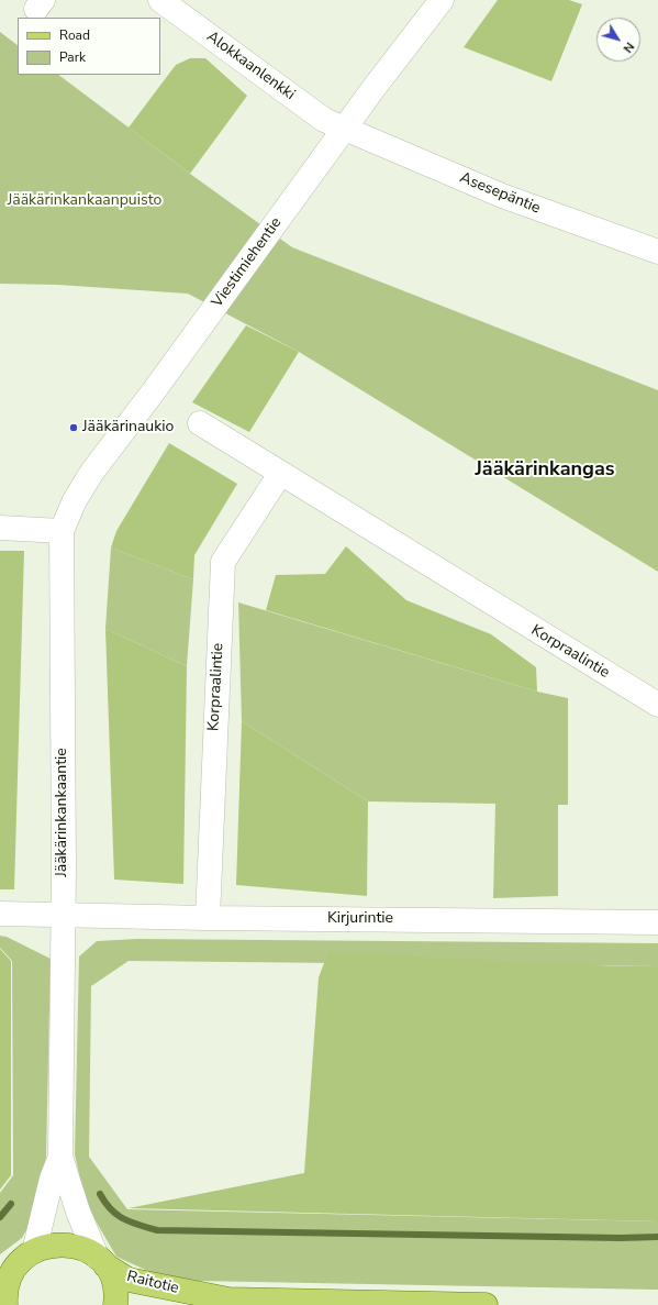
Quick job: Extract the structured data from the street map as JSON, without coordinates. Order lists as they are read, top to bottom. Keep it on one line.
{"streets":{"main road":["Raitotie"],"street":["Alokkaanlenkki","Asesepäntie","Viestimiehentie","Korpraalintie","Jääkärinkankaantie","Kirjurintie"]},"crossings":[["Alokkaanlenkki","Asesepäntie"],["Alokkaanlenkki","Viestimiehentie"],["Asesepäntie","Viestimiehentie"],["Viestimiehentie","Jääkärinkankaantie"],["Korpraalintie","Kirjurintie"],["Jääkärinkankaantie","Kirjurintie"],["Jääkärinkankaantie","Raitotie"]],"districts":["Jääkärinkangas"],"parks":["Jääkärinkankaanpuisto"],"places":["Jääkärinaukio"],"legend":["Road","Park"],"north":"bottom right"}
